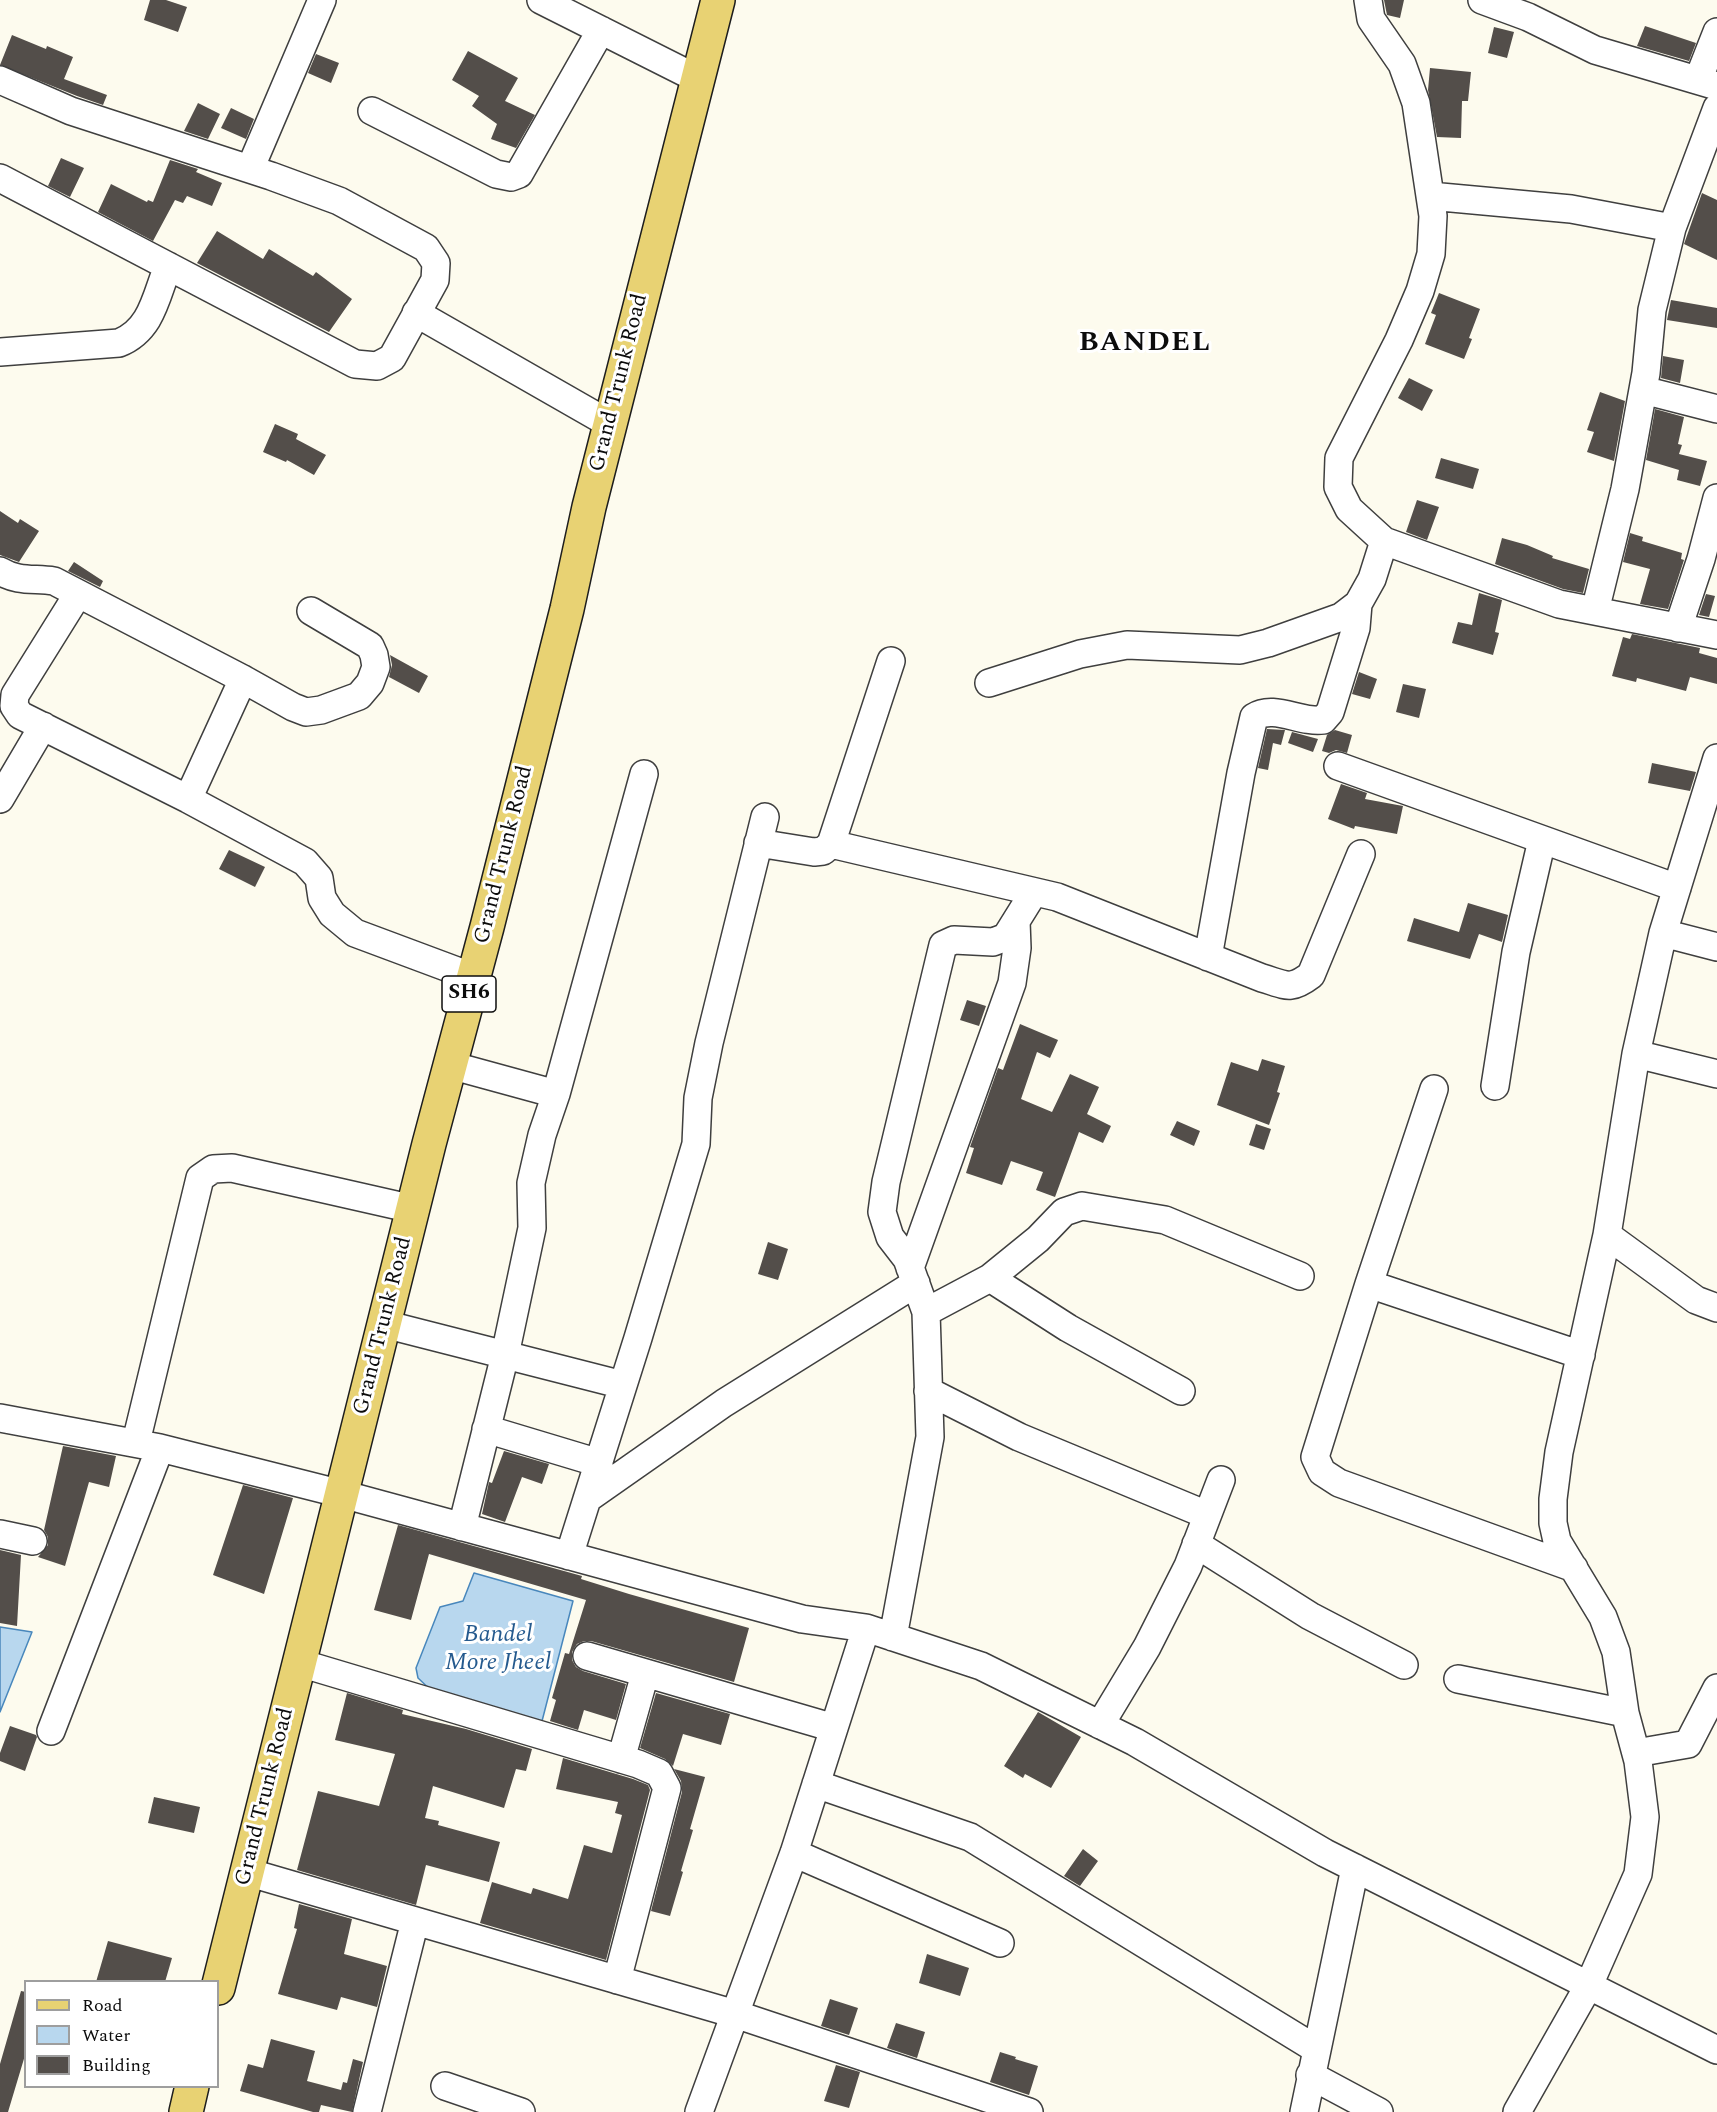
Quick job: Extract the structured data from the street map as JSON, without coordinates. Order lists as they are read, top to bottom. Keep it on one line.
{"streets":{"main road":["Grand Trunk Road","SH6"]},"districts":["BANDEL"],"water":["Bandel More Jheel"],"legend":["Road","Water","Building"]}
